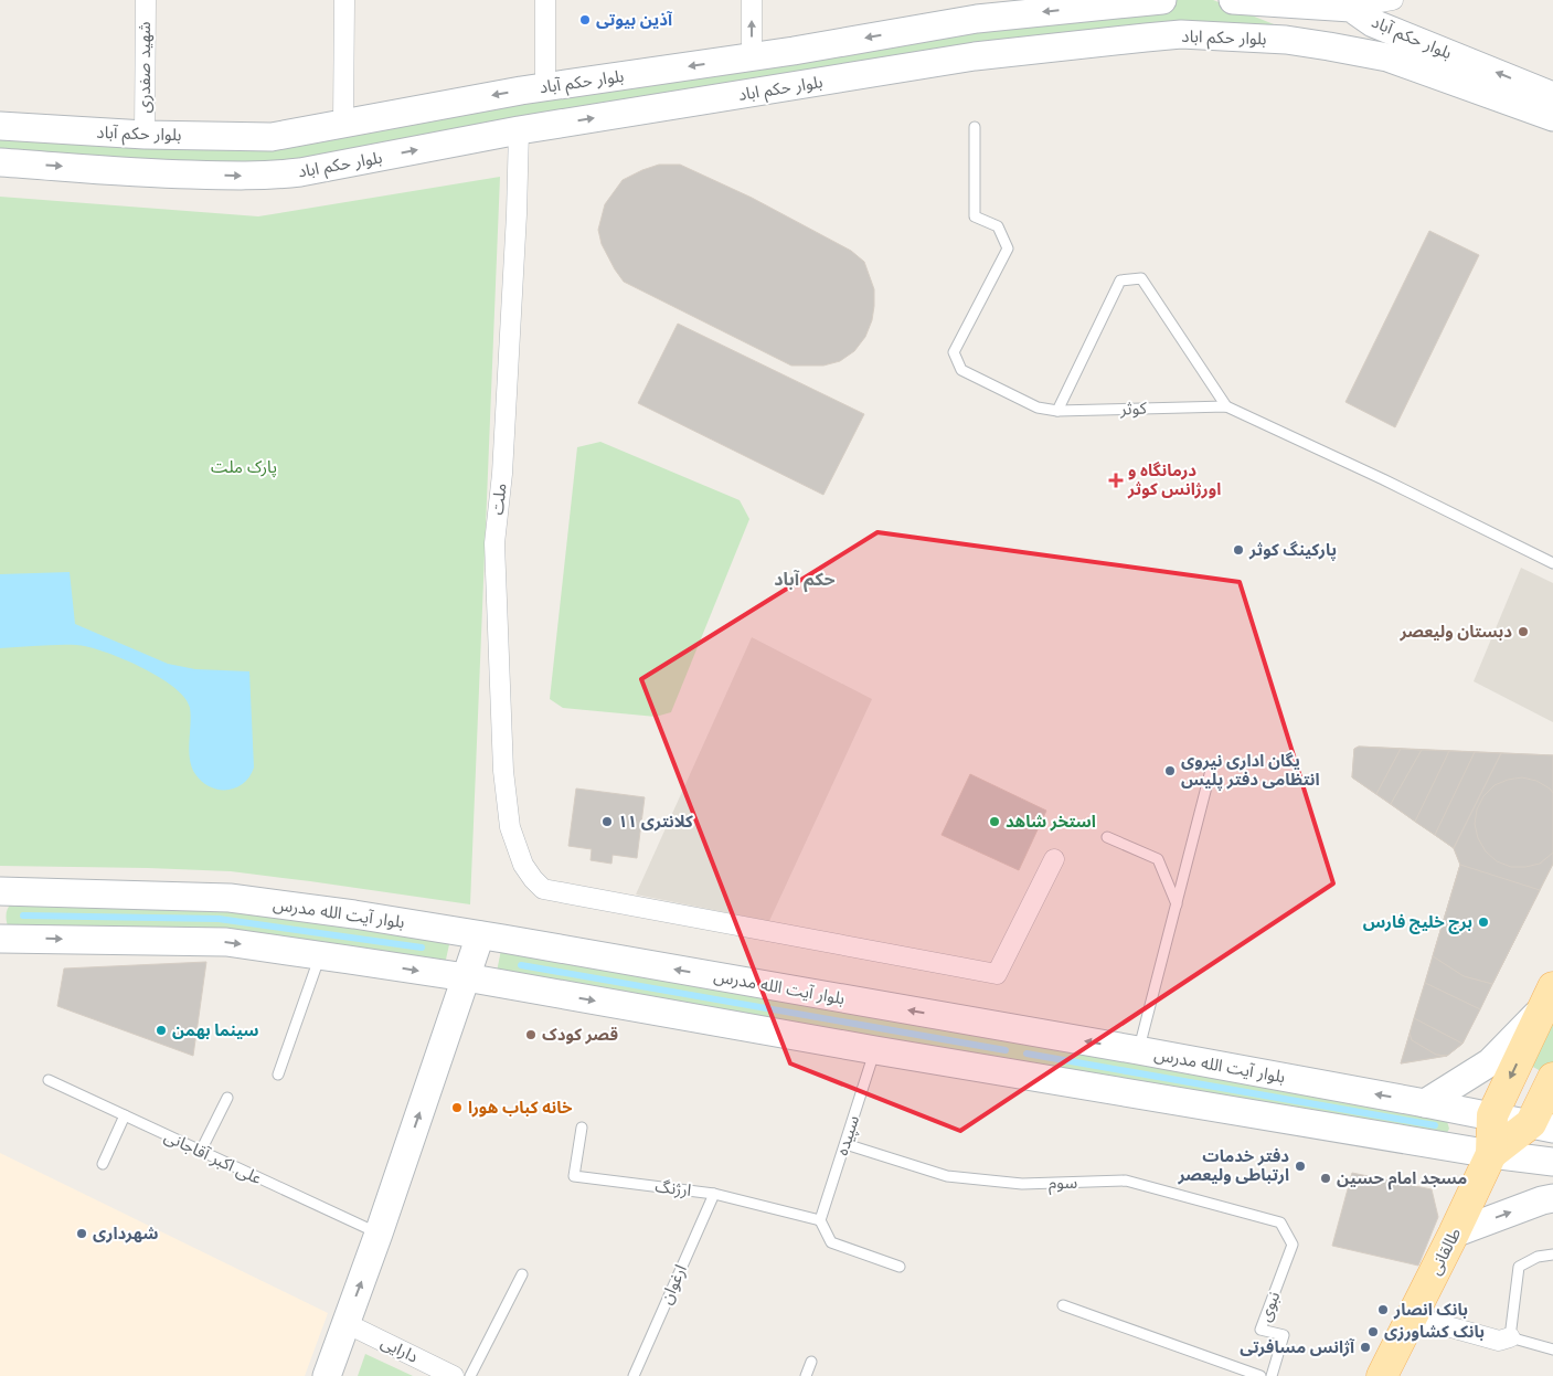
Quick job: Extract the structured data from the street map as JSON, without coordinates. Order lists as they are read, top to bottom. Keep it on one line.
{"streets":{"main road":["بلوار حکم اباد","بلوار حکم آباد","بلوار آیت الله مدرس","طالقانی"],"street":["شهید صفدری","ملت","دارایی"],"lane":["کوثر","سپیده","علی اکبر آقاجانی","سوم","ارژنگ","ارغوان","نبوی"]},"crossings":[["بلوار حکم اباد","ملت"],["بلوار حکم آباد","شهید صفدری"],["سپیده","سوم"],["سپیده","ارژنگ"],["سوم","نبوی"],["ارژنگ","ارغوان"]],"one_way":["بلوار حکم اباد","بلوار حکم آباد"],"districts":["حکم آباد"],"parks":["پارک ملت"],"places":{"other":["آذین بیوتی","پارکینگ کوثر","دبستان ولیعصر","یگان اداری نیروی انتظامی دفتر پلیس","کلانتری ۱۱","استخر شاهد","برج خلیج فارس","سینما بهمن","قصر کودک","خانه کباب هورا","دفتر خدمات ارتباطی ولیعصر","مسجد امام حسین","شهرداری","بانک انصار","بانک کشاورزی","آژانس مسافرتی"],"health":["درمانگاه و اورژانس کوثر"]}}
